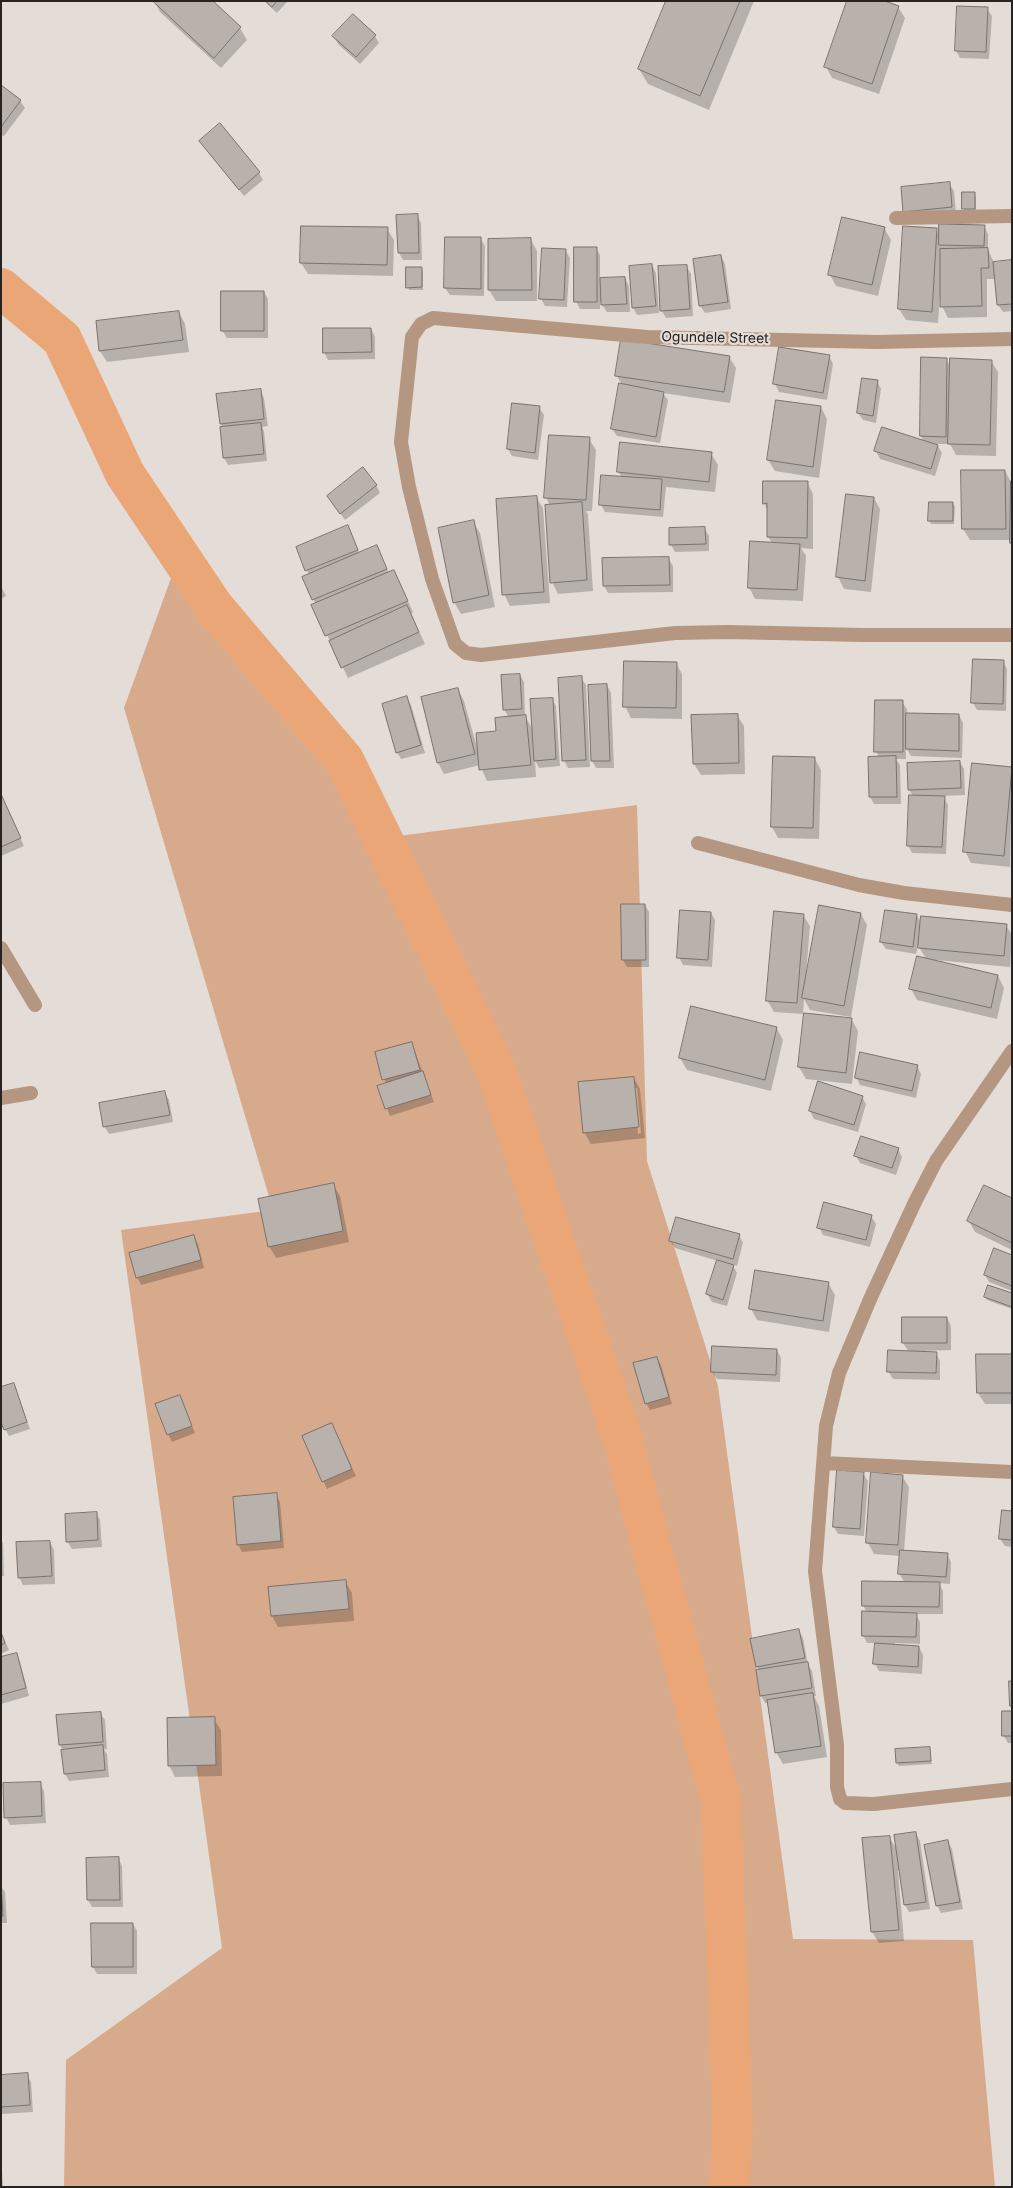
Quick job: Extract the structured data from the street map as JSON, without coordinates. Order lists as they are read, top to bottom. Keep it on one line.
{"streets":{"street":["Ogundele Street"]}}
